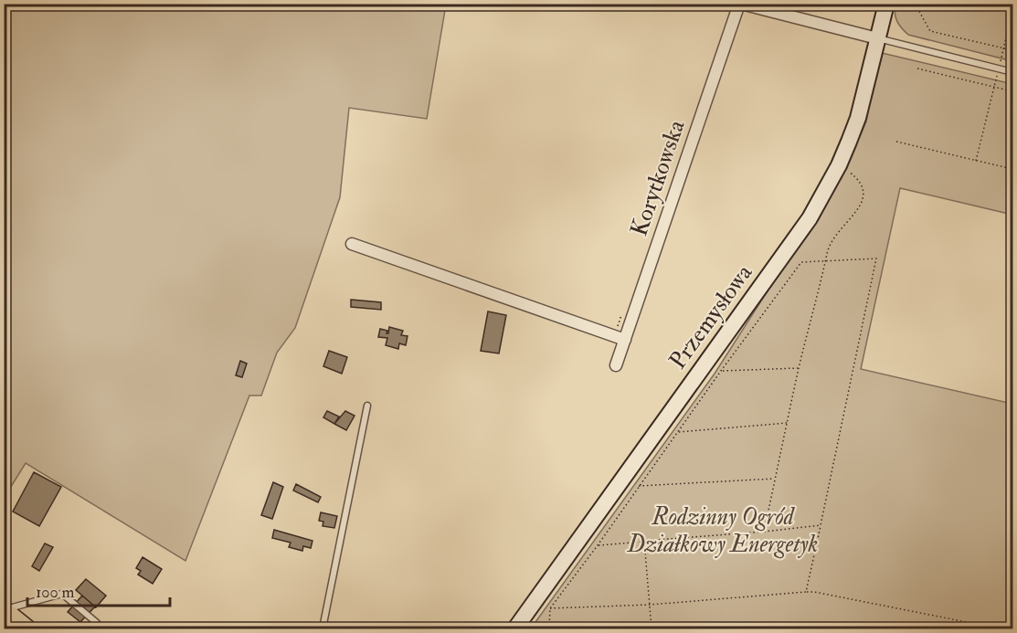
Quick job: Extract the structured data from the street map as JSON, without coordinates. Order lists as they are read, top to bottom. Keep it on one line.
{"streets":{"main road":["Przemysłowa"],"street":["Korytkowska"]},"parks":["Rodzinny Ogród Działkowy Energetyk"],"scale_bar":"100 m"}
